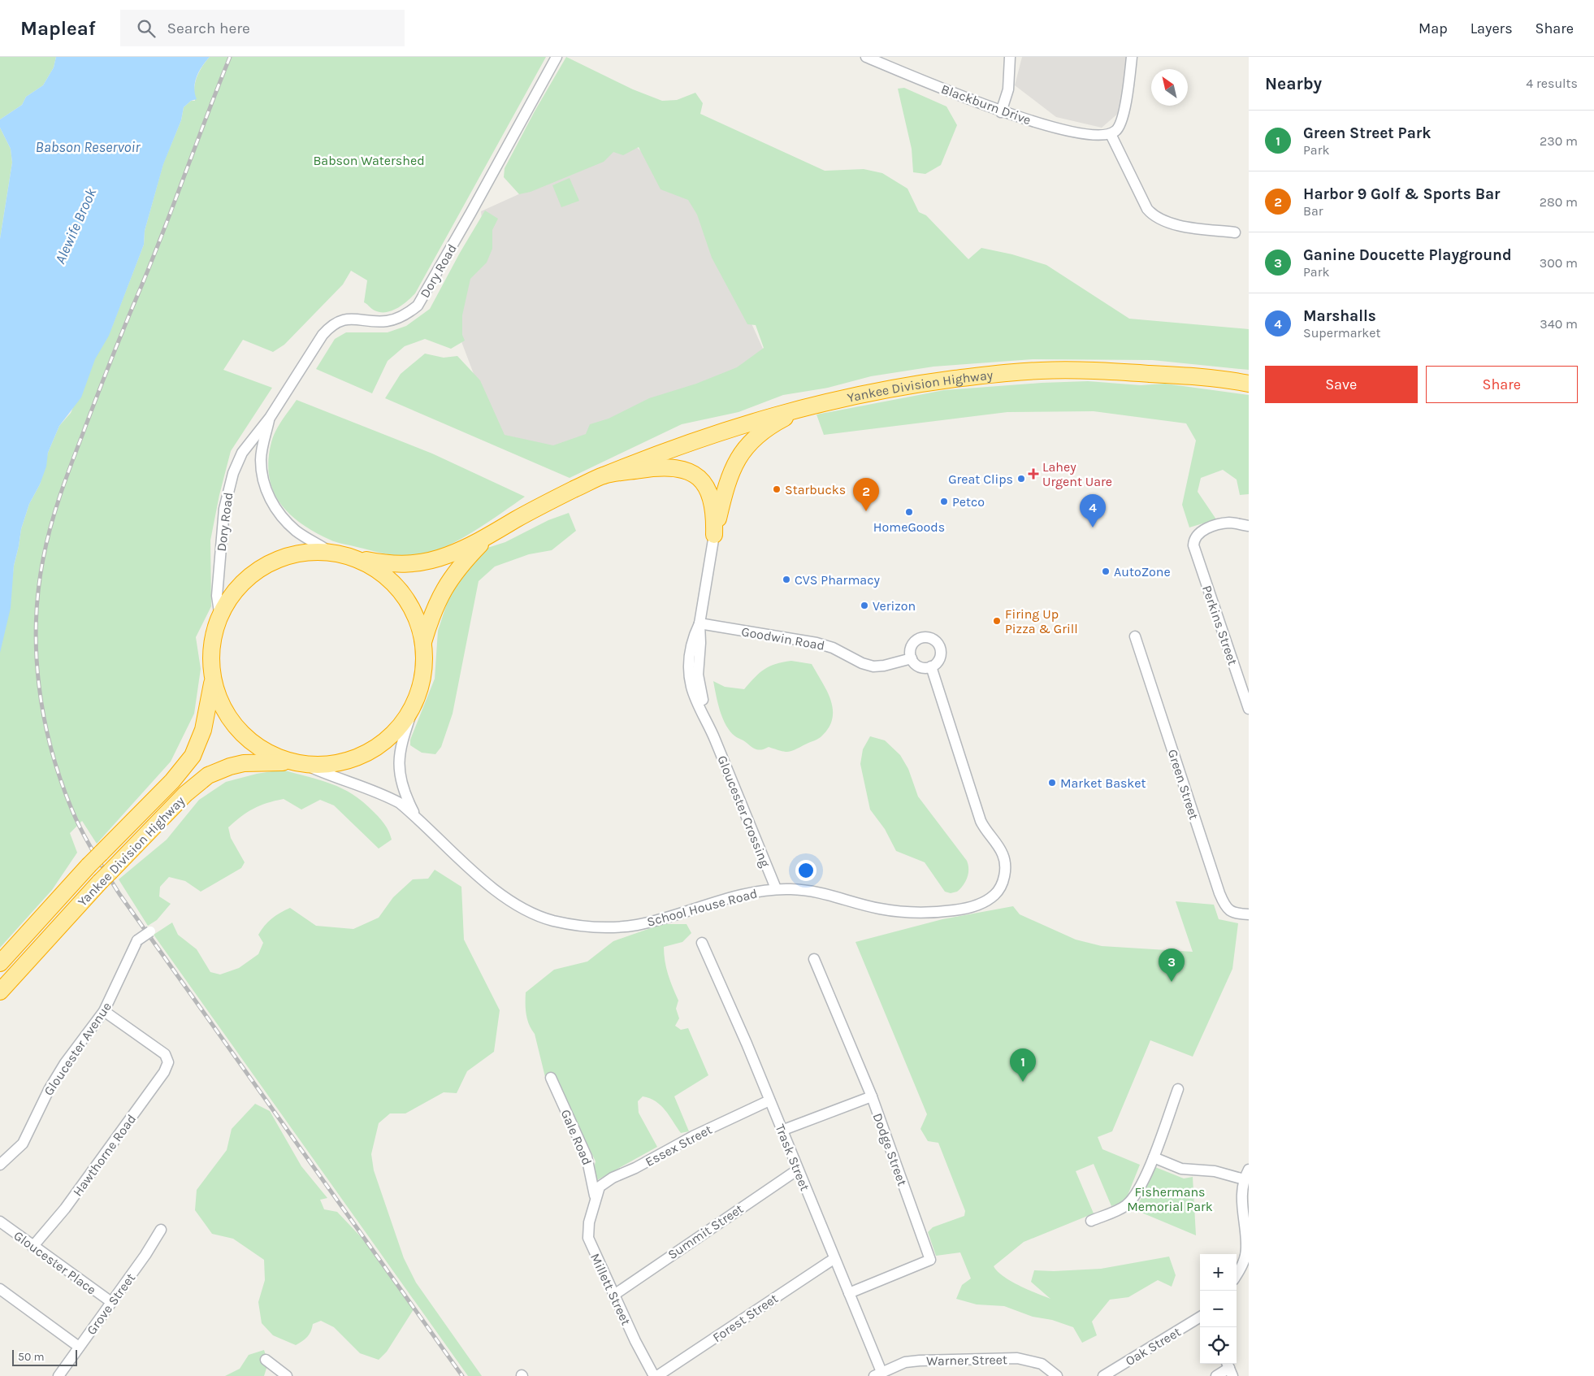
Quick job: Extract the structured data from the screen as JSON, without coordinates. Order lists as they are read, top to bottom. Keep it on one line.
{"streets":{"highway":["Yankee Division Highway"],"street":["Blackburn Drive","Dory Road","Perkins Street","Goodwin Road","Green Street","Gloucester Crossing","School House Road","Gloucester Avenue","Gale Road","Essex Street","Dodge Street","Hawthorne Road","Trask Street","Summit Street","Gloucester Place","Millett Street","Grove Street","Forest Street","Oak Street","Warner Street"]},"crossings":[["Goodwin Road","Gloucester Crossing"],["Goodwin Road","School House Road"],["Gloucester Crossing","School House Road"],["Gloucester Avenue","Hawthorne Road"],["Gale Road","Essex Street"],["Gale Road","Millett Street"],["Essex Street","Trask Street"],["Essex Street","Millett Street"],["Dodge Street","Trask Street"],["Hawthorne Road","Gloucester Place"],["Trask Street","Summit Street"],["Trask Street","Forest Street"],["Trask Street","Warner Street"],["Summit Street","Millett Street"],["Gloucester Place","Grove Street"]],"water":["Babson Reservoir","Alewife Brook"],"parks":["Babson Watershed","Fishermans Memorial Park"],"places":{"health":["Lahey Urgent Uare"],"other":["Great Clips","Starbucks","Petco","HomeGoods","AutoZone","CVS Pharmacy","Verizon","Firing Up Pizza & Grill","Market Basket"]},"scale_bar":"50 m","north":"top left","page":{"header":"Mapleaf","search":"Search here","nav":["Map","Layers","Share"],"heading":["Nearby","4 results"],"list":[{"mark":"1","name":"Green Street Park","note":"Park","value":"230 m"},{"mark":"2","name":"Harbor 9 Golf & Sports Bar","note":"Bar","value":"280 m"},{"mark":"3","name":"Ganine Doucette Playground","note":"Park","value":"300 m"},{"mark":"4","name":"Marshalls","note":"Supermarket","value":"340 m"}],"buttons":["Save","Share"],"pins":["2","4","3","1"],"map_buttons":["+","−"],"scale":"50 m"}}
